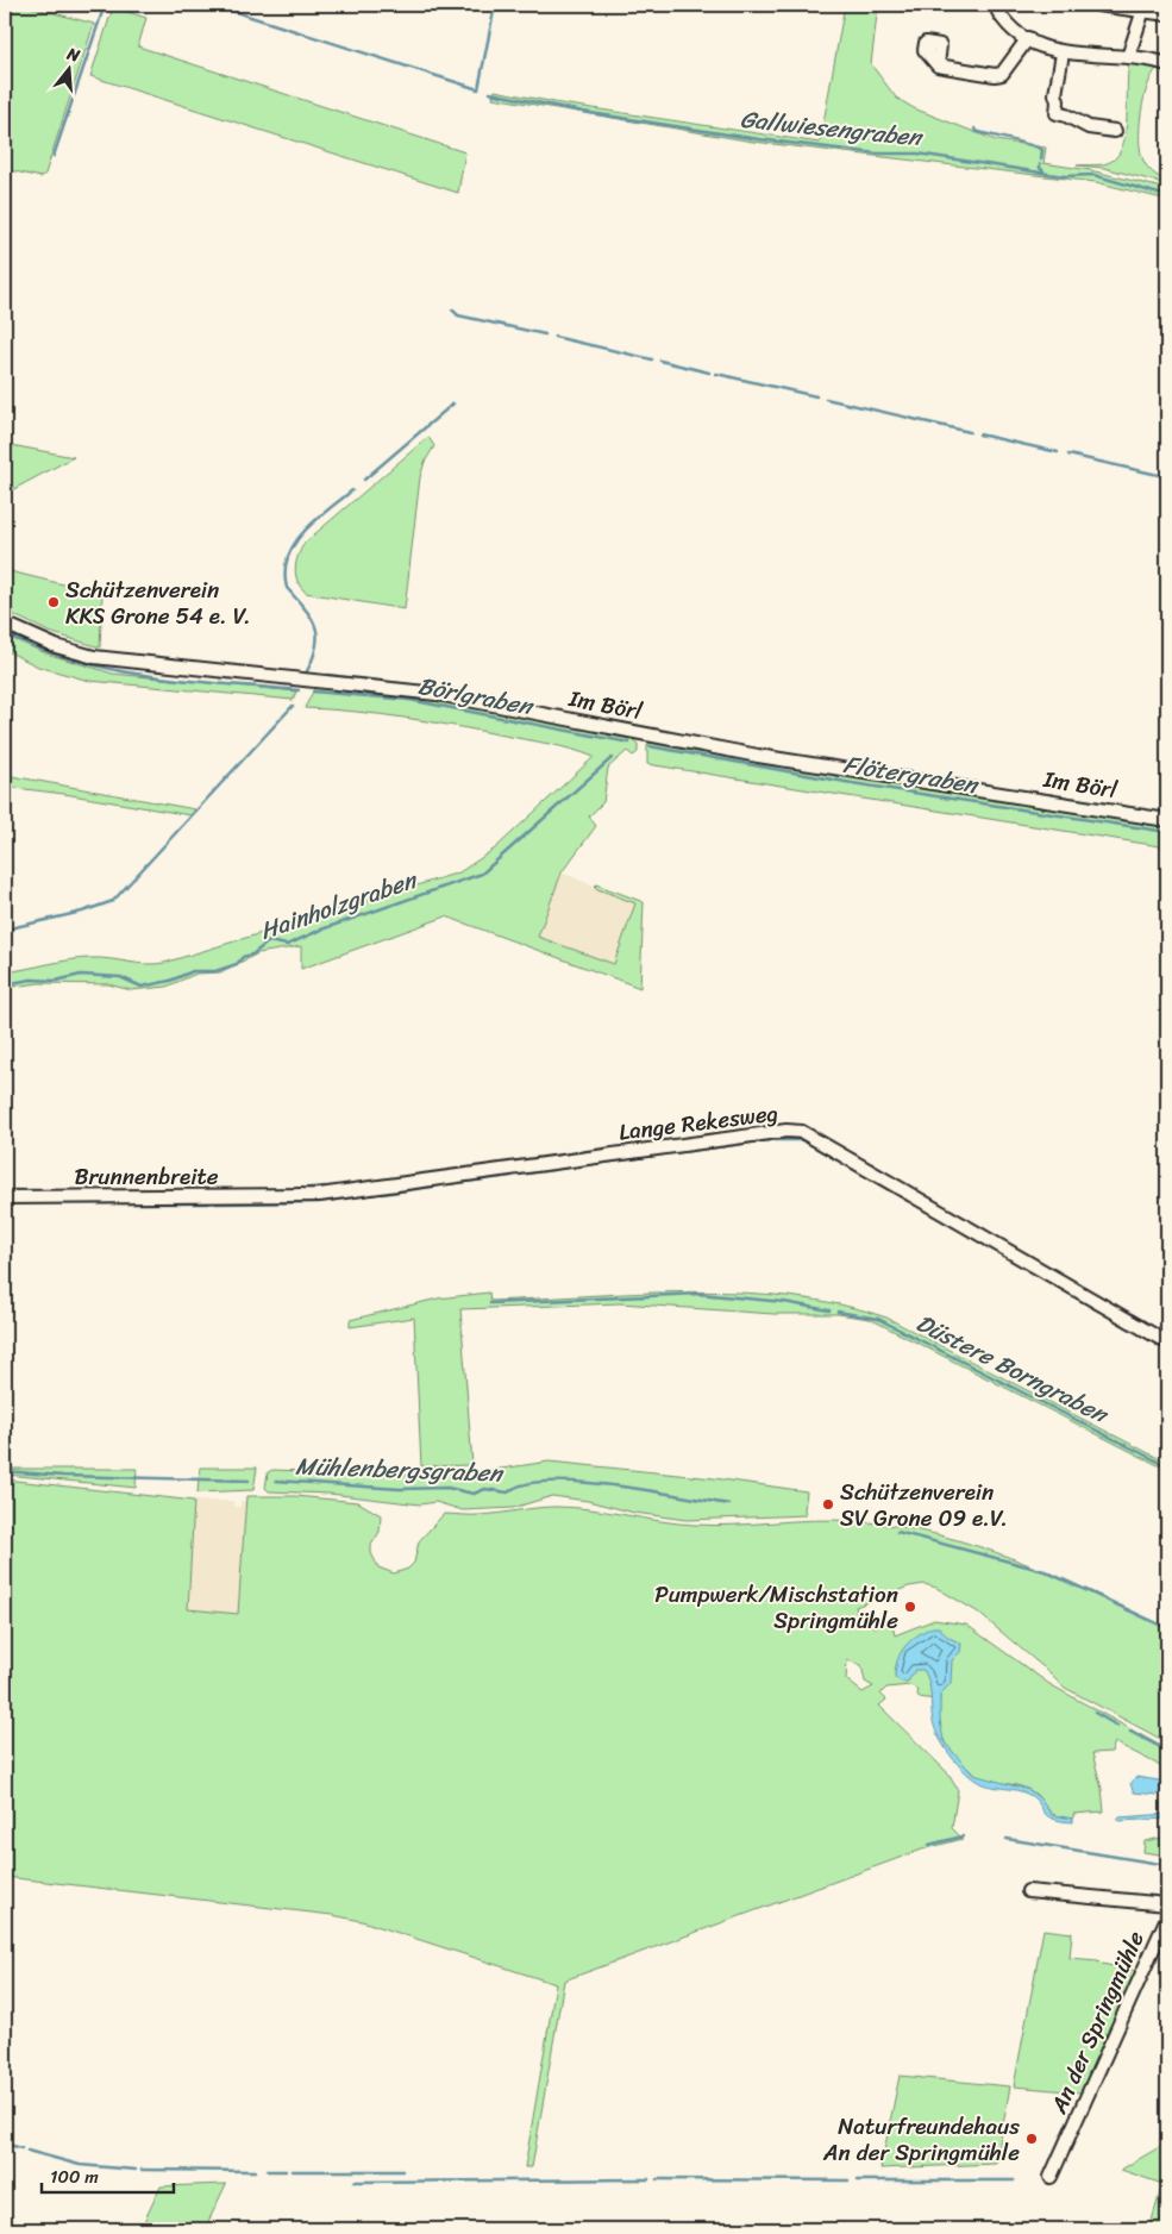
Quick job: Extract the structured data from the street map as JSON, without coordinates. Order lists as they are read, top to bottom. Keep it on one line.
{"streets":{"street":["Im Börl","Lange Rekesweg","Brunnenbreite","An der Springmühle"]},"crossings":[["Lange Rekesweg","Brunnenbreite"]],"water":["Gallwiesengraben","Börlgraben","Flötergraben","Hainholzgraben","Düstere Borngraben","Mühlenbergsgraben"],"places":["Schützenverein KKS Grone 54 e. V.","Schützenverein SV Grone 09 e.V.","Pumpwerk/Mischstation Springmühle","Naturfreundehaus An der Springmühle"],"scale_bar":"100 m","north":"top"}
